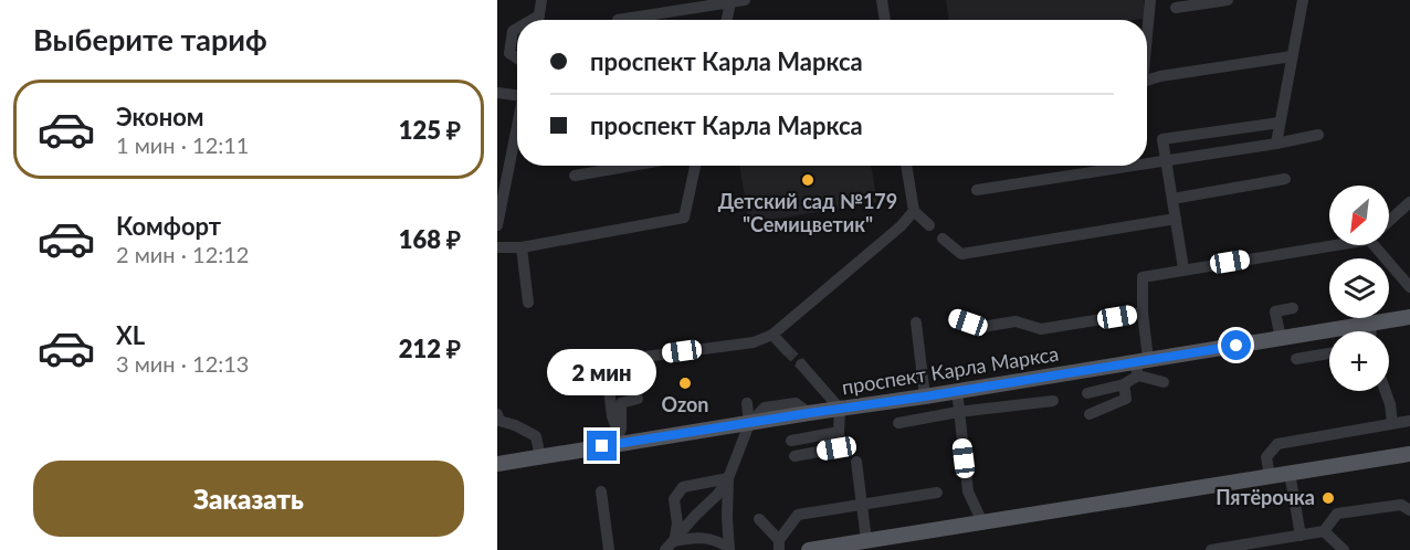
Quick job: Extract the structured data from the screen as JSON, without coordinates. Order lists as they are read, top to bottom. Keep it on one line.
{"streets":{"main road":["проспект Карла Маркса"]},"places":["Детский сад №179 \"Семицветик\"","Ozon","Пятёрочка"],"north":"bottom left","page":{"heading":"Выберите тариф","banner":["проспект Карла Маркса","проспект Карла Маркса"],"list":[{"name":"Эконом","note":"1 мин · 12:11","value":"125 ₽"},{"name":"Комфорт","note":"2 мин · 12:12","value":"168 ₽"},{"name":"XL","note":"3 мин · 12:13","value":"212 ₽"}],"map_buttons":"+","bubble":"2 мин","buttons":"Заказать"}}
